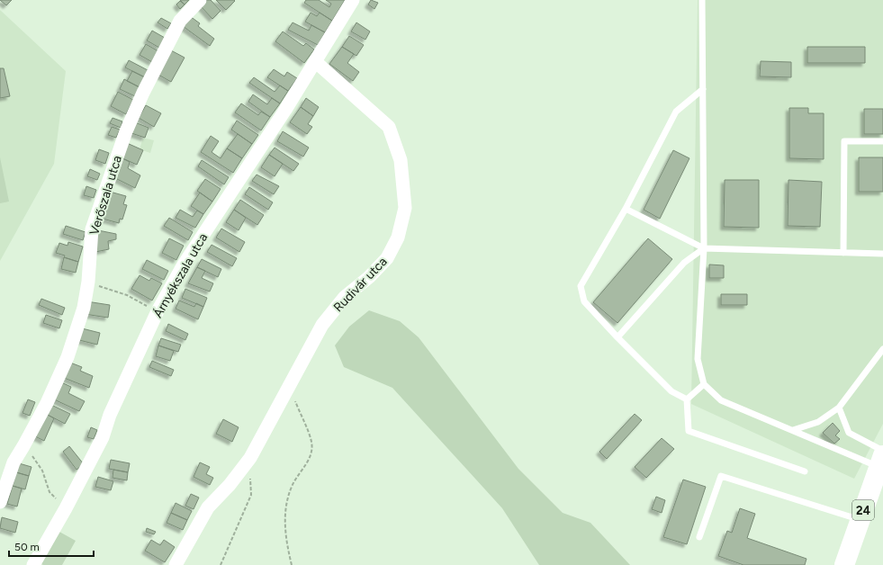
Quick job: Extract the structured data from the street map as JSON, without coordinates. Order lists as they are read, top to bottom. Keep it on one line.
{"streets":{"main road":["24"],"street":["Verőszala utca","Árnyékszala utca","Rudivár utca"]},"crossings":[["Árnyékszala utca","Rudivár utca"]],"scale_bar":"50 m"}
